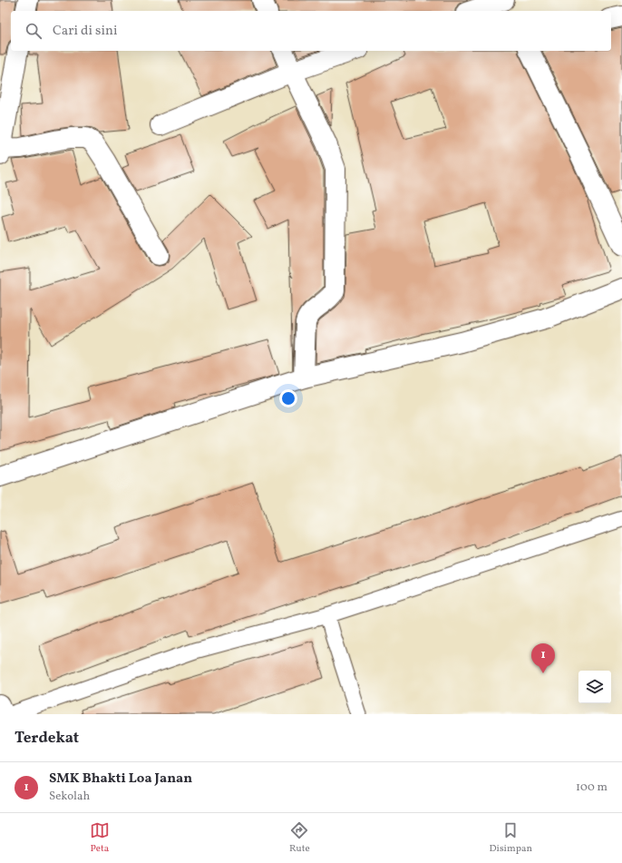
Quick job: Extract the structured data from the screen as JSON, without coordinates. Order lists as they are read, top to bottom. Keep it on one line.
{"page":{"search":"Cari di sini","pins":"1","heading":"Terdekat","list":[{"mark":"1","name":"SMK Bhakti Loa Janan","note":"Sekolah","value":"100 m"}],"nav":["Peta","Rute","Disimpan"]}}
